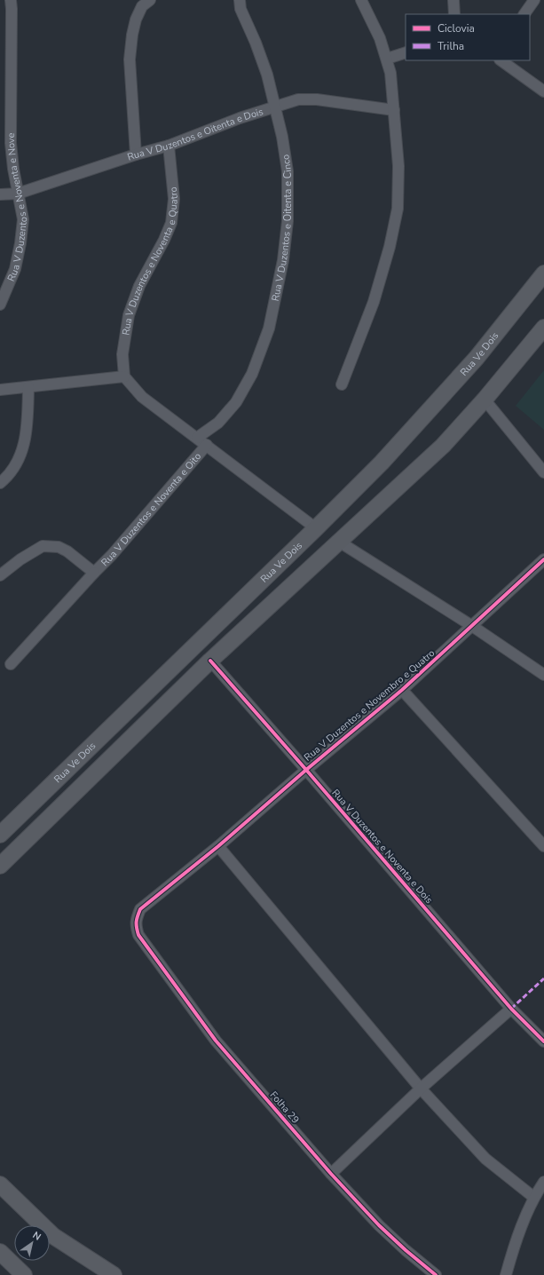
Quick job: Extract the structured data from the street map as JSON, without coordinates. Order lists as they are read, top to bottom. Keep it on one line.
{"streets":{"main road":["Rua Ve Dois"],"street":["Rua V Duzentos e Oitenta e Dois","Rua V Duzentos e Noventa e Nove","Rua V Duzentos e Oitenta e Cinco","Rua V Duzentos e Noventa e Quatro","Rua V Duzentos e Noventa e Oito","Rua V Duzentos e Novembro e Quatro","Rua V Duzentos e Noventa e Dois","Folha 29"]},"crossings":[["Rua V Duzentos e Oitenta e Dois","Rua V Duzentos e Noventa e Nove"],["Rua V Duzentos e Oitenta e Dois","Rua V Duzentos e Oitenta e Cinco"],["Rua V Duzentos e Oitenta e Dois","Rua V Duzentos e Noventa e Quatro"],["Rua V Duzentos e Novembro e Quatro","Rua V Duzentos e Noventa e Dois"],["Rua V Duzentos e Novembro e Quatro","Folha 29"]],"legend":["Ciclovia","Trilha"],"north":"top right"}
